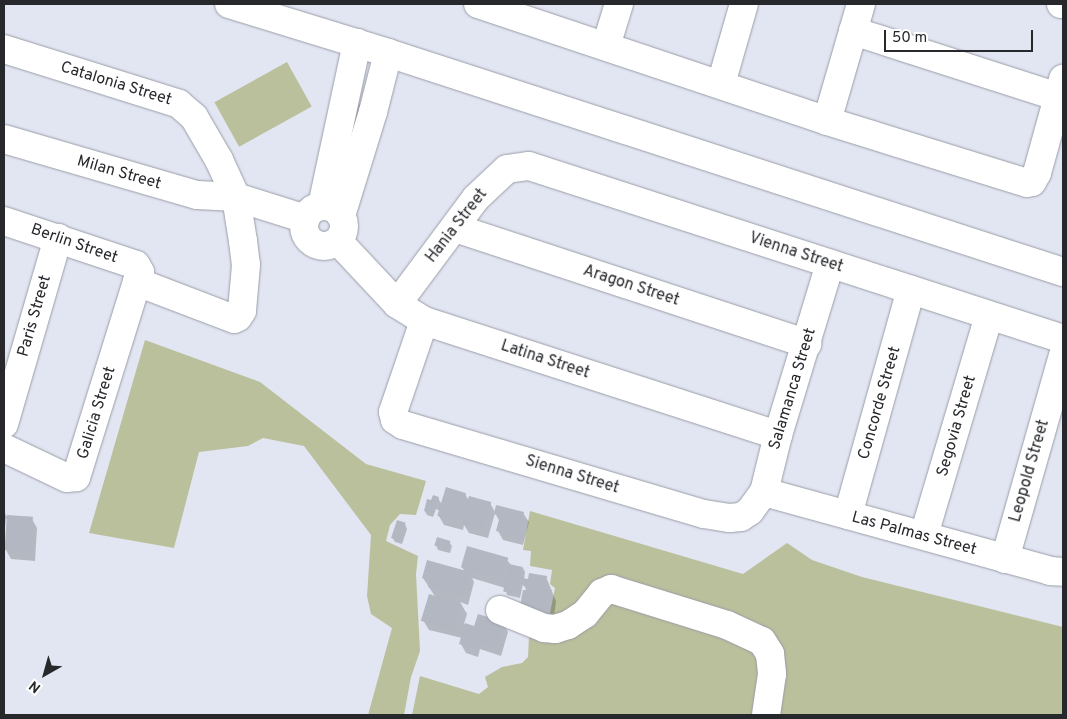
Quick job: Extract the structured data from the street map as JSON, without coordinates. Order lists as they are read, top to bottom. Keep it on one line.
{"streets":{"street":["Catalonia Street","Milan Street","Hania Street","Berlin Street","Vienna Street","Aragon Street","Paris Street","Latina Street","Salamanca Street","Concorde Street","Galicia Street","Segovia Street","Leopold Street","Sienna Street","Las Palmas Street"]},"crossings":[["Catalonia Street","Milan Street"],["Catalonia Street","Berlin Street"],["Milan Street","Latina Street"],["Hania Street","Vienna Street"],["Hania Street","Aragon Street"],["Hania Street","Latina Street"],["Berlin Street","Paris Street"],["Berlin Street","Galicia Street"],["Vienna Street","Salamanca Street"],["Vienna Street","Concorde Street"],["Vienna Street","Segovia Street"],["Aragon Street","Salamanca Street"],["Latina Street","Salamanca Street"],["Latina Street","Sienna Street"],["Salamanca Street","Sienna Street"],["Salamanca Street","Las Palmas Street"],["Concorde Street","Las Palmas Street"],["Segovia Street","Las Palmas Street"],["Leopold Street","Las Palmas Street"],["Sienna Street","Las Palmas Street"]],"scale_bar":"50 m","north":"bottom left"}
